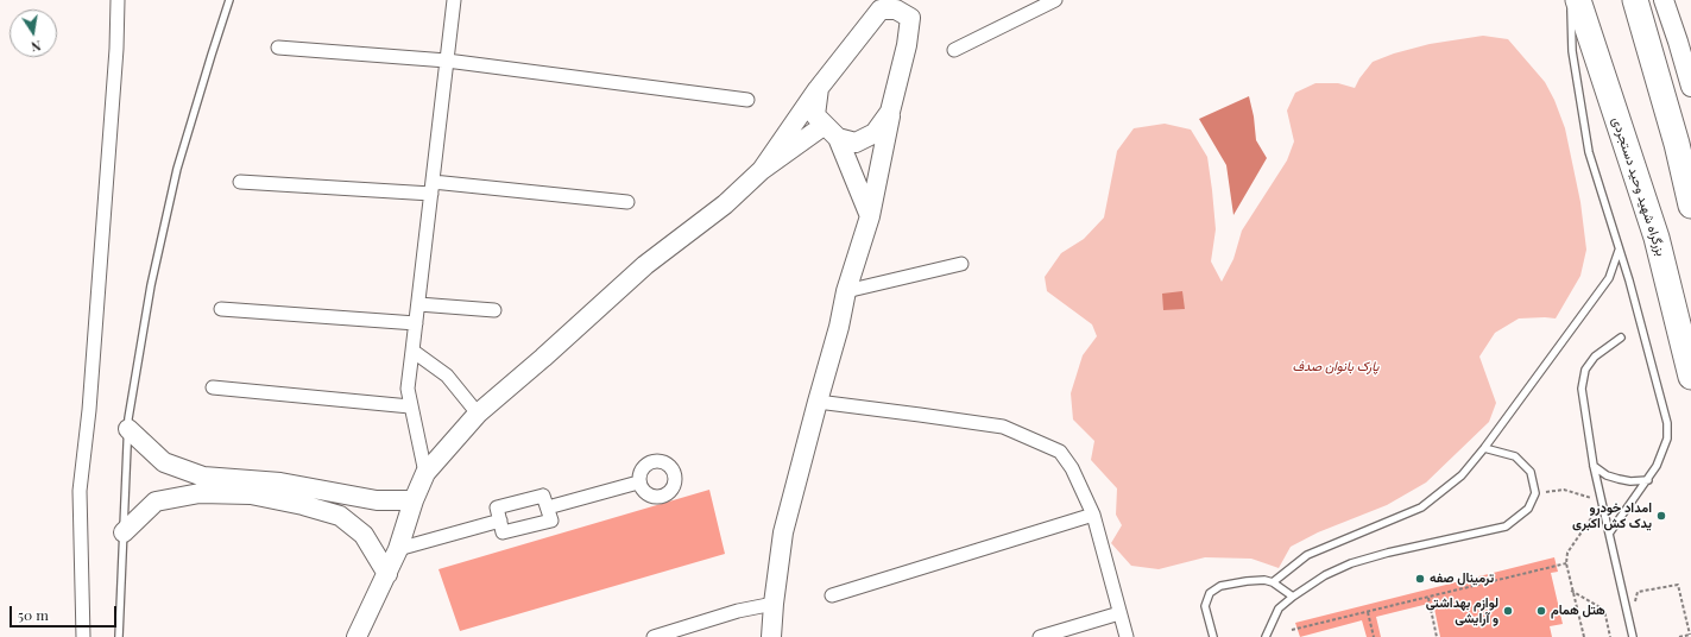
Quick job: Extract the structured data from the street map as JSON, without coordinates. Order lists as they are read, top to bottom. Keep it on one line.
{"streets":{"highway":["بزرگراه شهید وحید دستجردی"]},"parks":["پارک بانوان صدف"],"places":["امداد خودرو یدک کش اکبری","ترمینال صفه","لوازم بهداشتی و آرایشی","هتل همام"],"scale_bar":"50 m","north":"bottom"}
